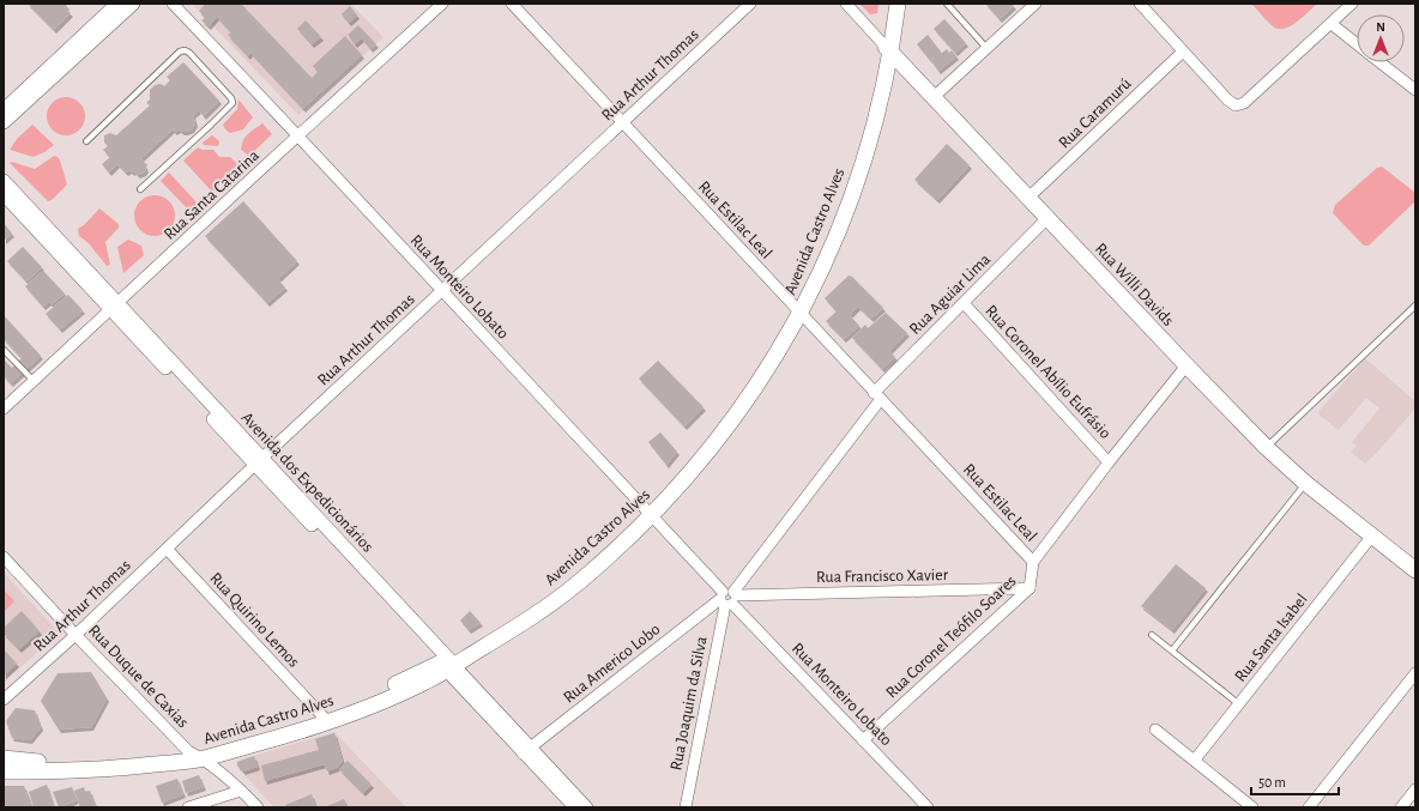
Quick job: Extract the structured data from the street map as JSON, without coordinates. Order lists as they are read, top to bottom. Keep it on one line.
{"streets":{"main road":["Avenida Castro Alves","Rua Willi Davids"],"street":["Rua Arthur Thomas","Rua Caramurú","Rua Santa Catarina","Rua Estilac Leal","Rua Monteiro Lobato","Rua Aguiar Lima","Rua Coronel Abílio Eufrásio","Avenida dos Expedicionários","Rua Francisco Xavier","Rua Quirino Lemos","Rua Coronel Teófilo Soares","Rua Santa Isabel","Rua Americo Lobo","Rua Duque de Caxias","Rua Joaquim da Silva"]},"crossings":[["Rua Arthur Thomas","Rua Estilac Leal"],["Rua Arthur Thomas","Rua Monteiro Lobato"],["Rua Arthur Thomas","Avenida dos Expedicionários"],["Rua Arthur Thomas","Rua Quirino Lemos"],["Rua Arthur Thomas","Rua Duque de Caxias"],["Rua Caramurú","Rua Willi Davids"],["Rua Santa Catarina","Rua Monteiro Lobato"],["Rua Santa Catarina","Avenida dos Expedicionários"],["Rua Estilac Leal","Avenida Castro Alves"],["Rua Estilac Leal","Rua Aguiar Lima"],["Rua Estilac Leal","Rua Coronel Teófilo Soares"],["Avenida Castro Alves","Rua Willi Davids"],["Avenida Castro Alves","Rua Monteiro Lobato"],["Avenida Castro Alves","Avenida dos Expedicionários"],["Avenida Castro Alves","Rua Quirino Lemos"],["Avenida Castro Alves","Rua Duque de Caxias"],["Rua Willi Davids","Rua Aguiar Lima"],["Rua Willi Davids","Rua Santa Isabel"],["Rua Monteiro Lobato","Rua Aguiar Lima"],["Rua Monteiro Lobato","Rua Francisco Xavier"],["Rua Monteiro Lobato","Rua Coronel Teófilo Soares"],["Rua Monteiro Lobato","Rua Americo Lobo"],["Rua Monteiro Lobato","Rua Joaquim da Silva"],["Rua Aguiar Lima","Rua Coronel Abílio Eufrásio"],["Rua Aguiar Lima","Rua Francisco Xavier"],["Rua Aguiar Lima","Rua Americo Lobo"],["Rua Aguiar Lima","Rua Joaquim da Silva"],["Avenida dos Expedicionários","Rua Americo Lobo"],["Rua Francisco Xavier","Rua Coronel Teófilo Soares"],["Rua Francisco Xavier","Rua Americo Lobo"],["Rua Francisco Xavier","Rua Joaquim da Silva"],["Rua Americo Lobo","Rua Joaquim da Silva"]],"scale_bar":"50 m","north":"top"}
